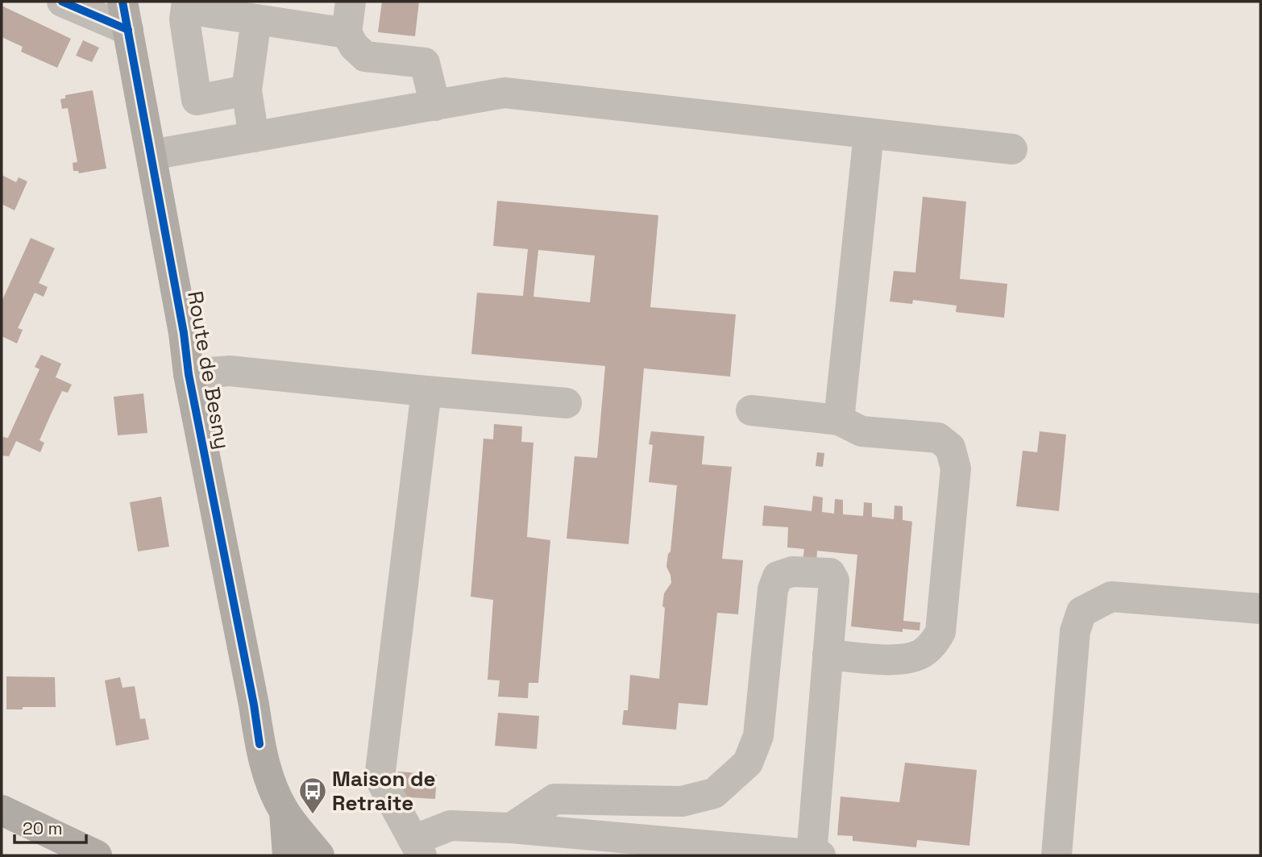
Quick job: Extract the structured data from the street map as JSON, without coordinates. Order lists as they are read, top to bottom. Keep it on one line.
{"streets":{"main road":["Route de Besny"]},"places":{"bus stop":["Maison de Retraite"]},"scale_bar":"20 m"}
